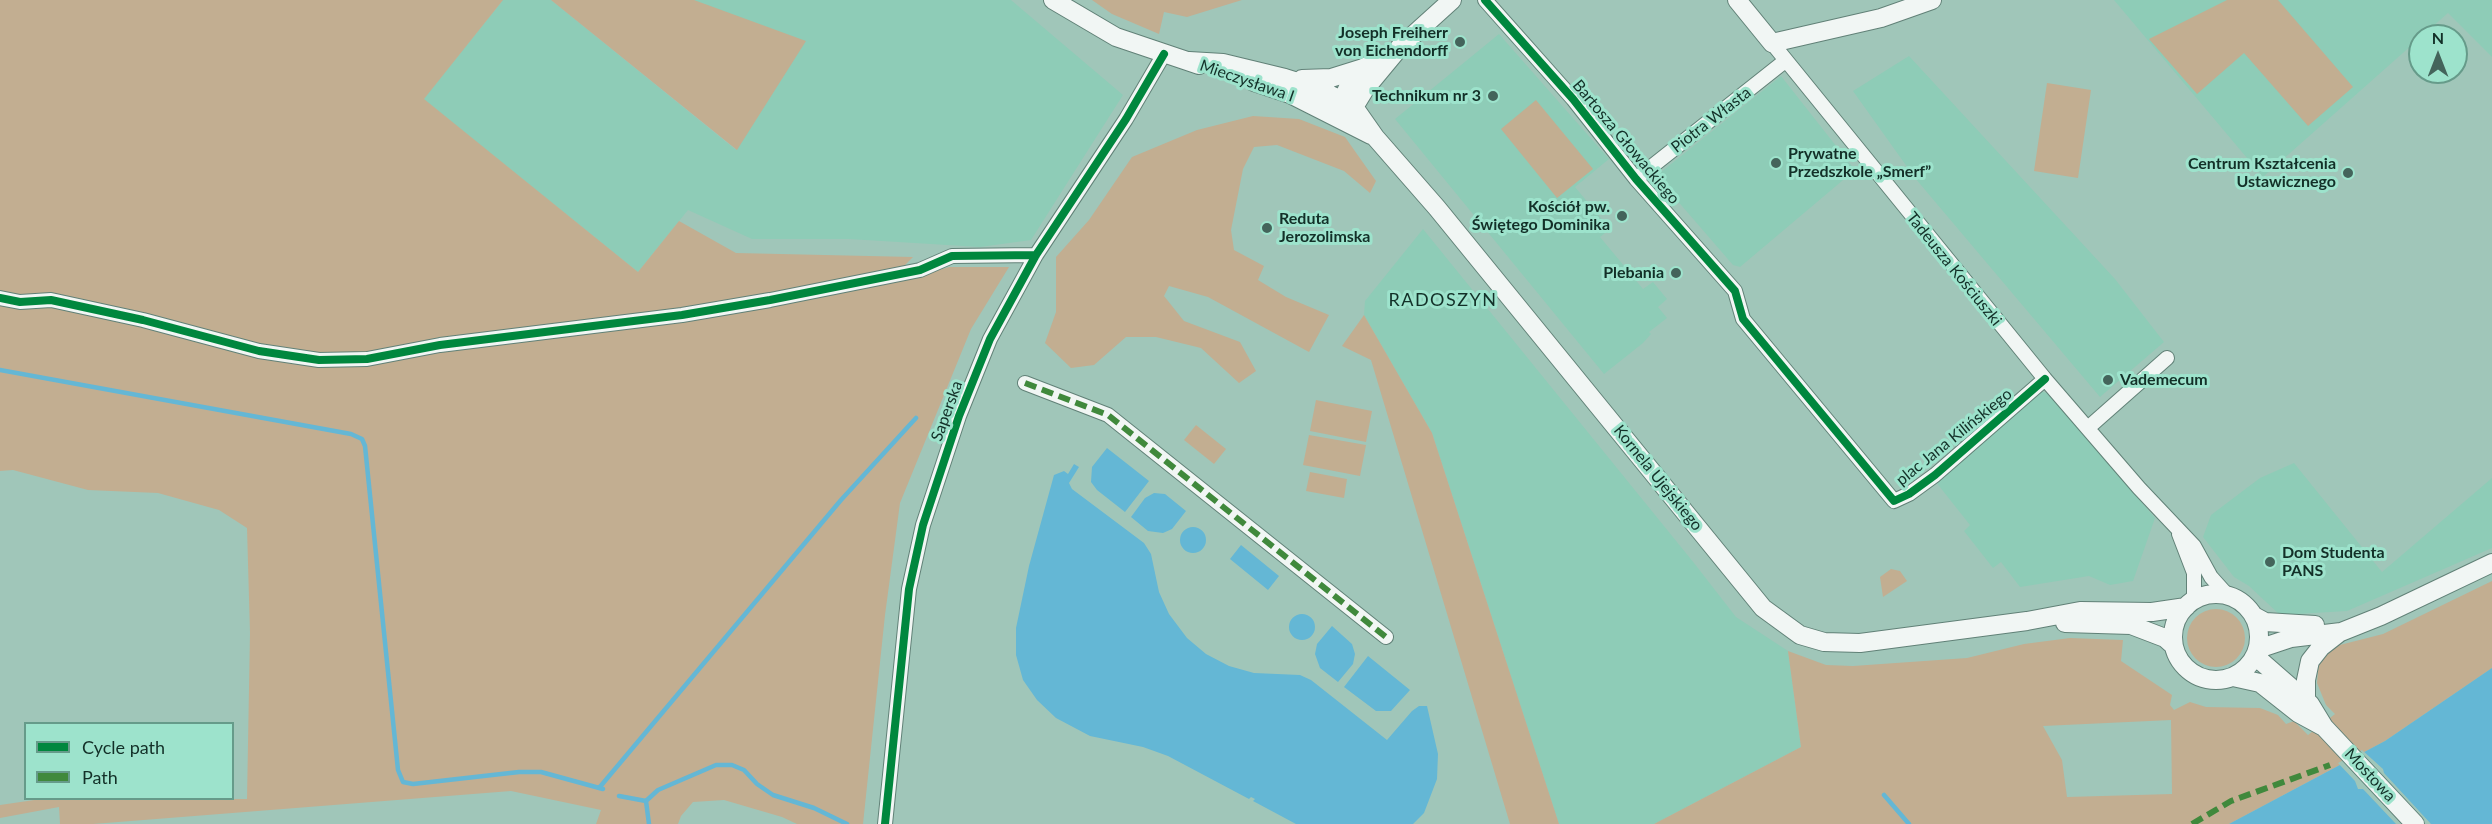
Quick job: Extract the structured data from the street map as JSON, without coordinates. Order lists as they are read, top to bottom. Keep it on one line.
{"streets":{"main road":["Mieczysława I","Tadeusza Kościuszki","Kornela Ujejskiego","Mostowa"],"street":["Piotra Własta","Bartosza Głowackiego","Saperska","plac Jana Kilińskiego"]},"crossings":[["Mieczysława I","Saperska"],["Mieczysława I","Kornela Ujejskiego"],["Piotra Własta","Bartosza Głowackiego"],["Piotra Własta","Tadeusza Kościuszki"],["Bartosza Głowackiego","plac Jana Kilińskiego"],["Tadeusza Kościuszki","plac Jana Kilińskiego"],["Tadeusza Kościuszki","Kornela Ujejskiego"],["Tadeusza Kościuszki","Mostowa"],["Kornela Ujejskiego","Mostowa"]],"districts":["RADOSZYN"],"places":["Joseph Freiherr von Eichendorff","Technikum nr 3","Prywatne Przedszkole „Smerf”","Centrum Kształcenia Ustawicznego","Kościół pw. Świętego Dominika","Reduta Jerozolimska","Plebania","Vademecum","Dom Studenta PANS"],"legend":["Cycle path","Path"],"north":"top"}
